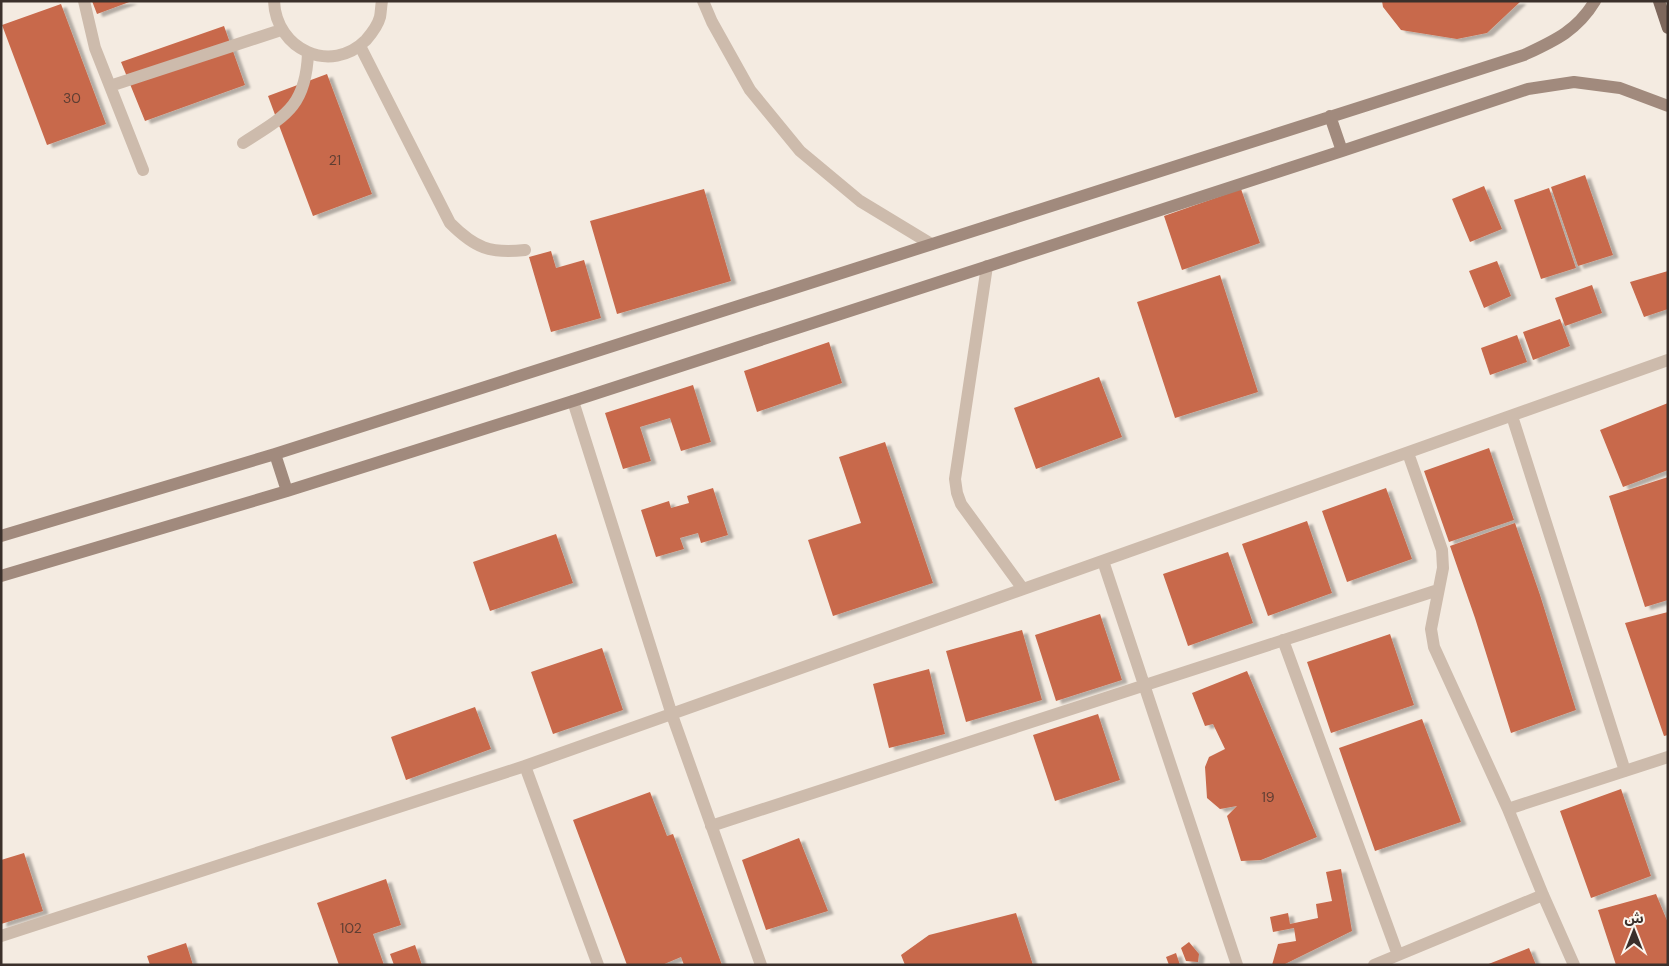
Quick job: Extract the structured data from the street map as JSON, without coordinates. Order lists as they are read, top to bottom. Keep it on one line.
{"house_numbers":["30","21","19","102"],"north":"top"}
